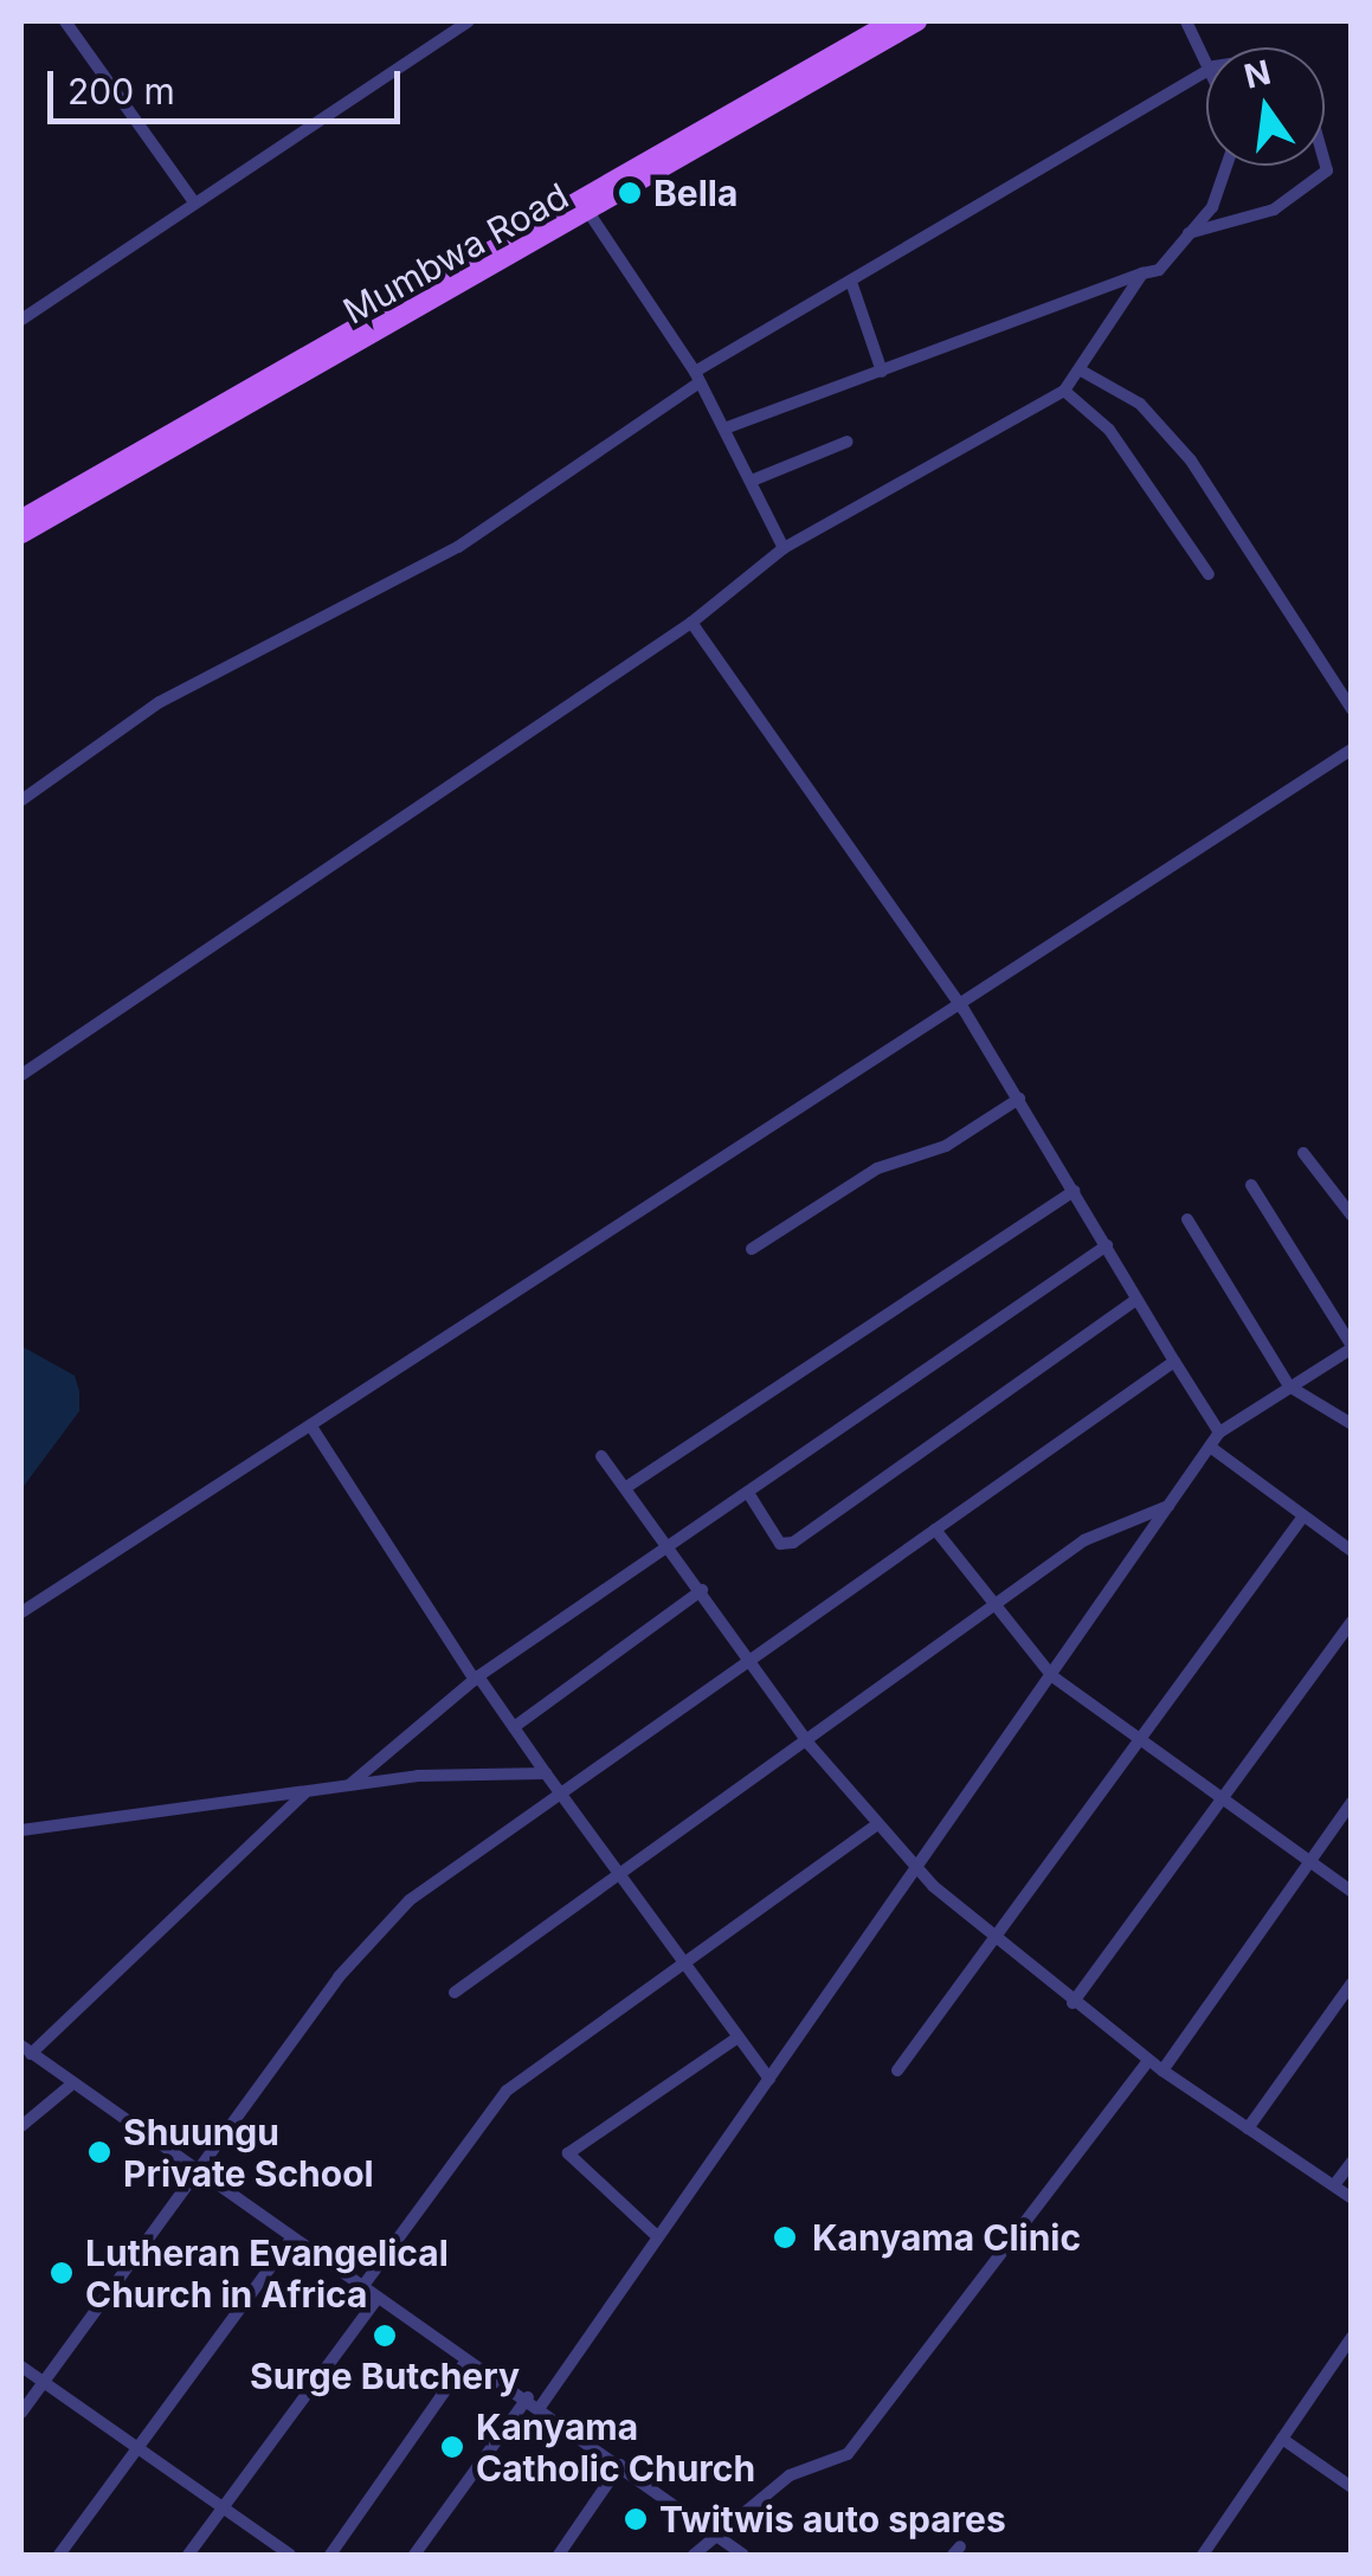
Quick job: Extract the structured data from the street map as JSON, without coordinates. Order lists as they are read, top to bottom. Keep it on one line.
{"streets":{"main road":["Mumbwa Road"]},"places":["Bella","Shuungu Private School","Kanyama Clinic","Lutheran Evangelical Church in Africa","Surge Butchery","Kanyama Catholic Church","Twitwis auto spares"],"scale_bar":"200 m","north":"top"}
